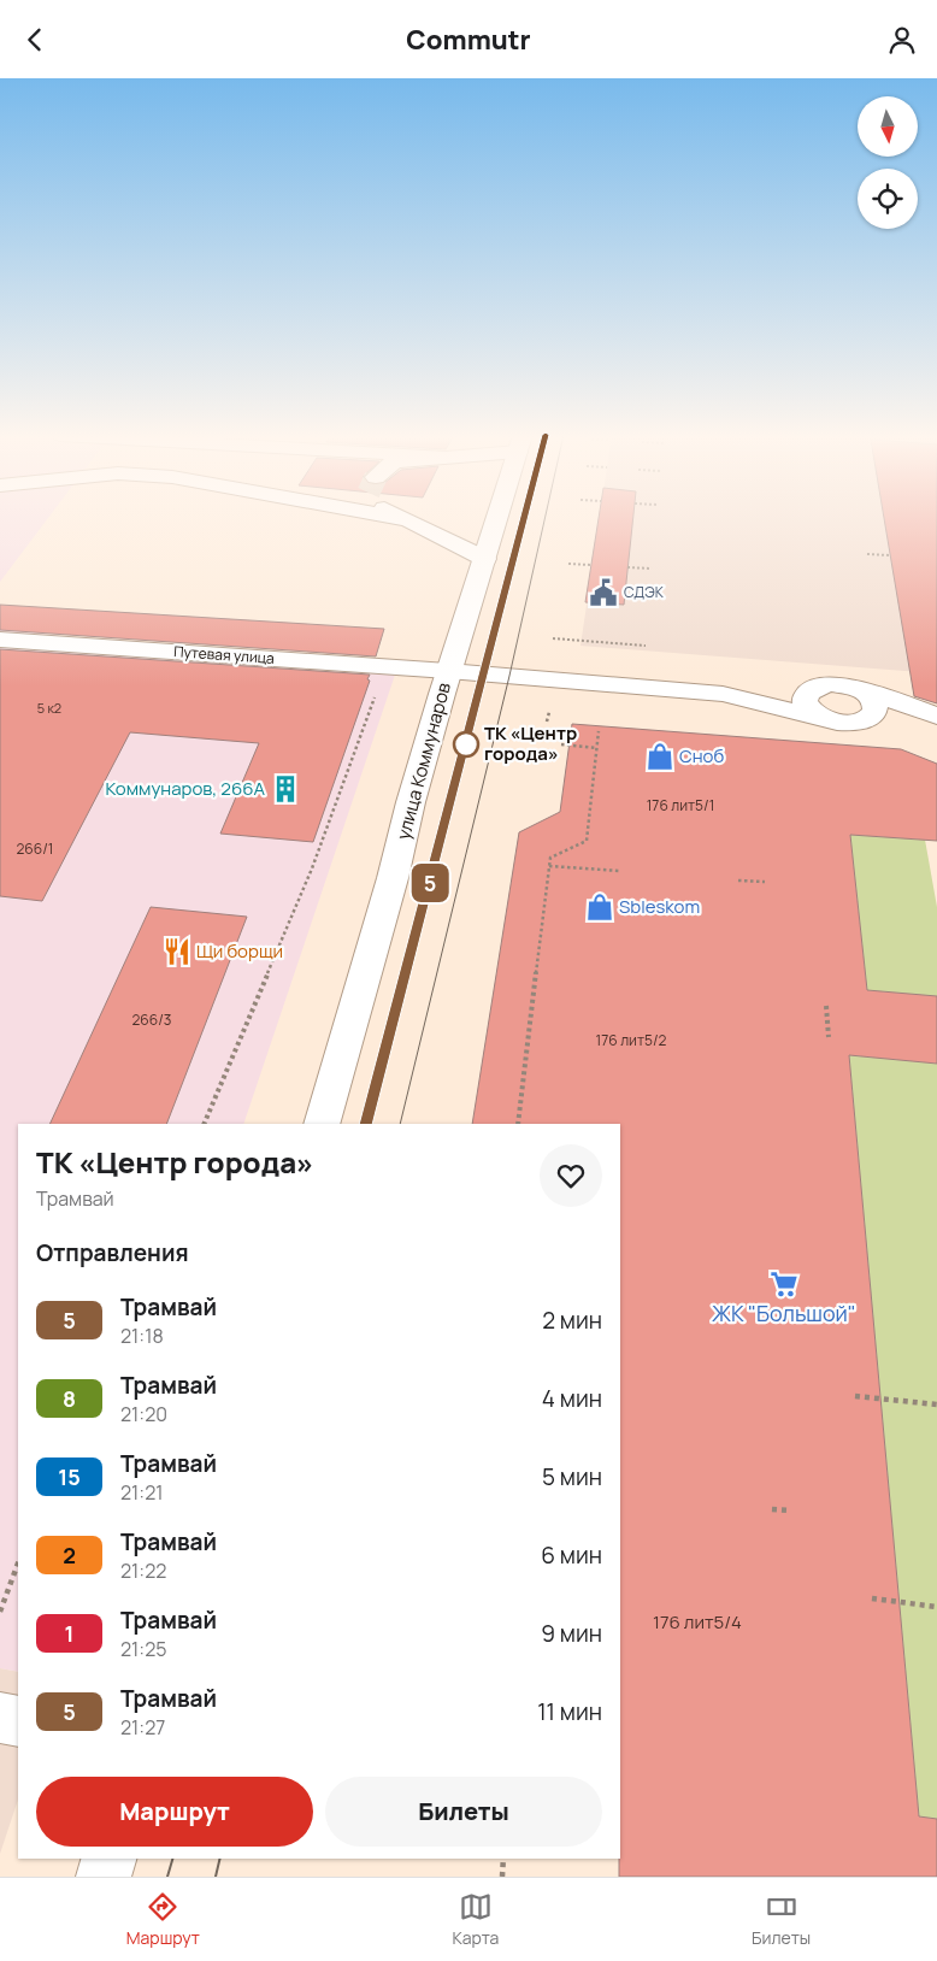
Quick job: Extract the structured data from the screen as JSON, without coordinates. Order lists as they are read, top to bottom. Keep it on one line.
{"streets":{"main road":["Путевая улица","улица Коммунаров"]},"crossings":[["Путевая улица","улица Коммунаров"]],"places":{"public building":["СДЭК"],"other":["ТК «Центр города»"],"shop":["Сноб","Sbleskom"],"building":["Коммунаров, 266А"],"restaurant":["Щи борщи"],"supermarket":["ЖК \"Большой\""]},"lines":["tram line 5"],"house_numbers":["5 к2","176 лит5/1","266/1","266/3","176 лит5/2","176 лит5/4"],"north":"bottom","page":{"header":"Commutr","on_map":"5","heading":[["ТК «Центр города»","Трамвай"],"Отправления"],"list":[{"mark":"5","name":"Трамвай","note":"21:18","value":"2 мин"},{"mark":"8","name":"Трамвай","note":"21:20","value":"4 мин"},{"mark":"15","name":"Трамвай","note":"21:21","value":"5 мин"},{"mark":"2","name":"Трамвай","note":"21:22","value":"6 мин"},{"mark":"1","name":"Трамвай","note":"21:25","value":"9 мин"},{"mark":"5","name":"Трамвай","note":"21:27","value":"11 мин"}],"buttons":["Маршрут","Билеты"],"tabs":["Маршрут","Карта","Билеты"]}}
